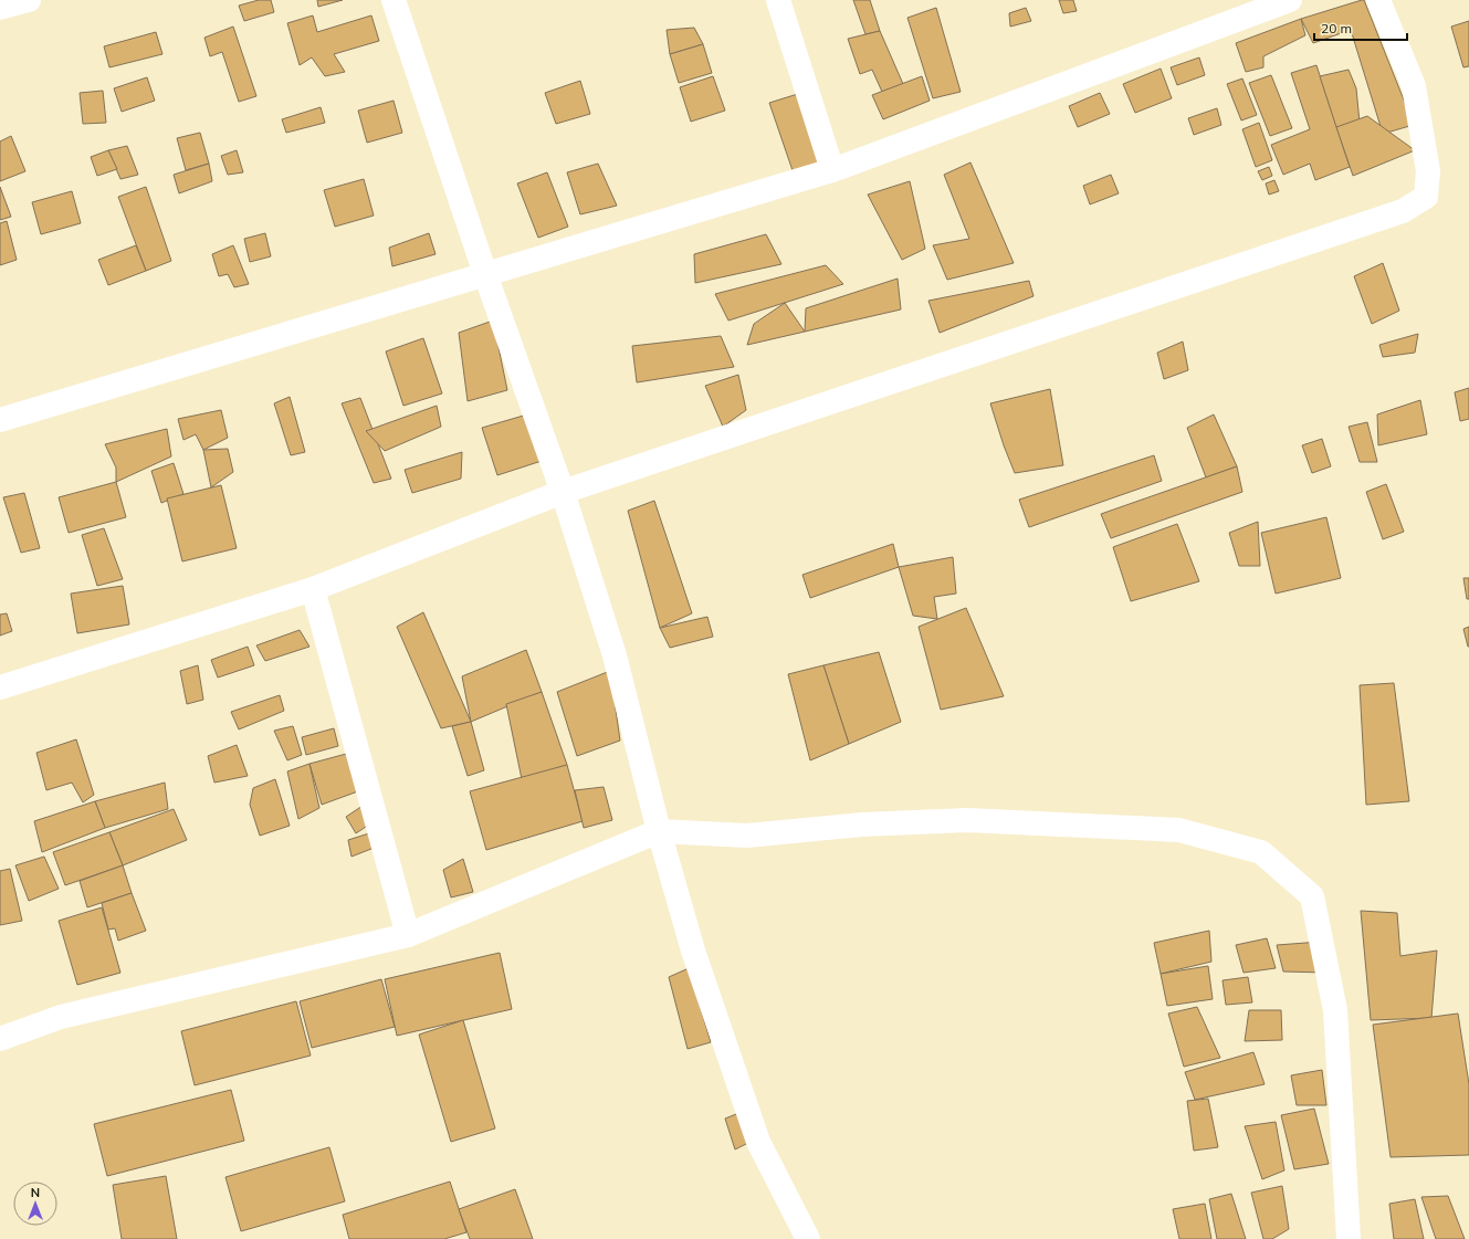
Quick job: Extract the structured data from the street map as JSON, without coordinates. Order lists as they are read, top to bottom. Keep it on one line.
{"scale_bar":"20 m","north":"top"}
